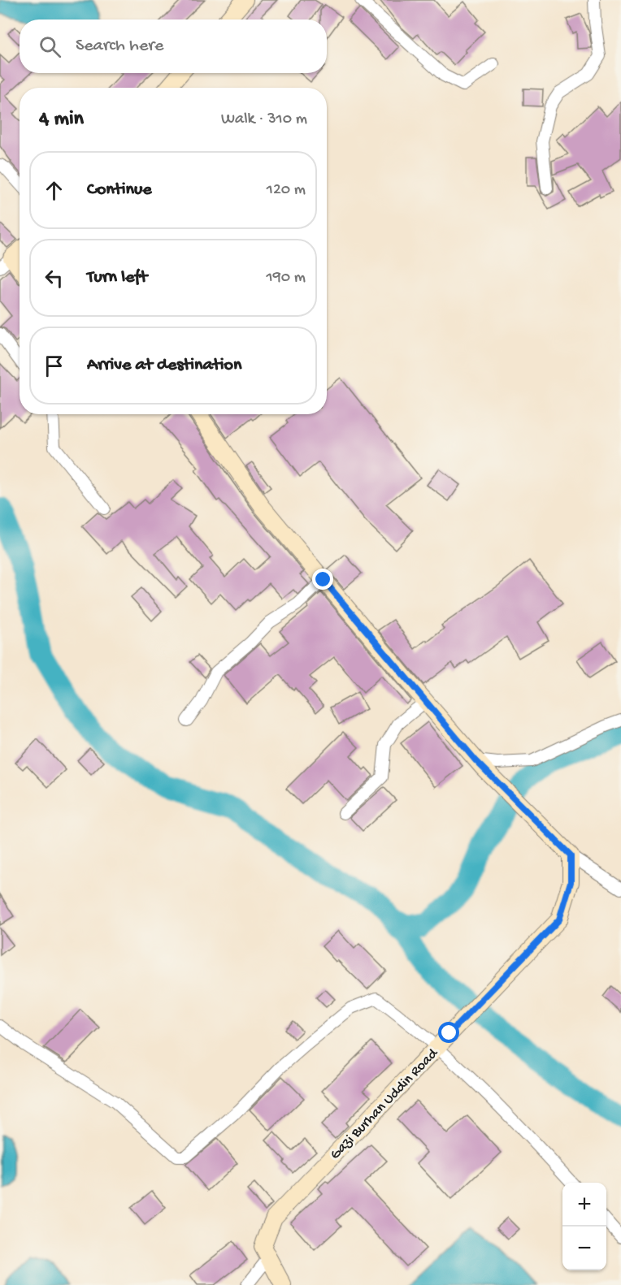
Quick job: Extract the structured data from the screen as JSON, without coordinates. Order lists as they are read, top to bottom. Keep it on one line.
{"streets":{"street":["Gazi Burhan Uddin Road"]},"page":{"search":"Search here","heading":["4 min","Walk · 310 m"],"list":[["Continue","120 m"],["Turn left","190 m"],"Arrive at destination"],"map_buttons":["+","−"]}}
